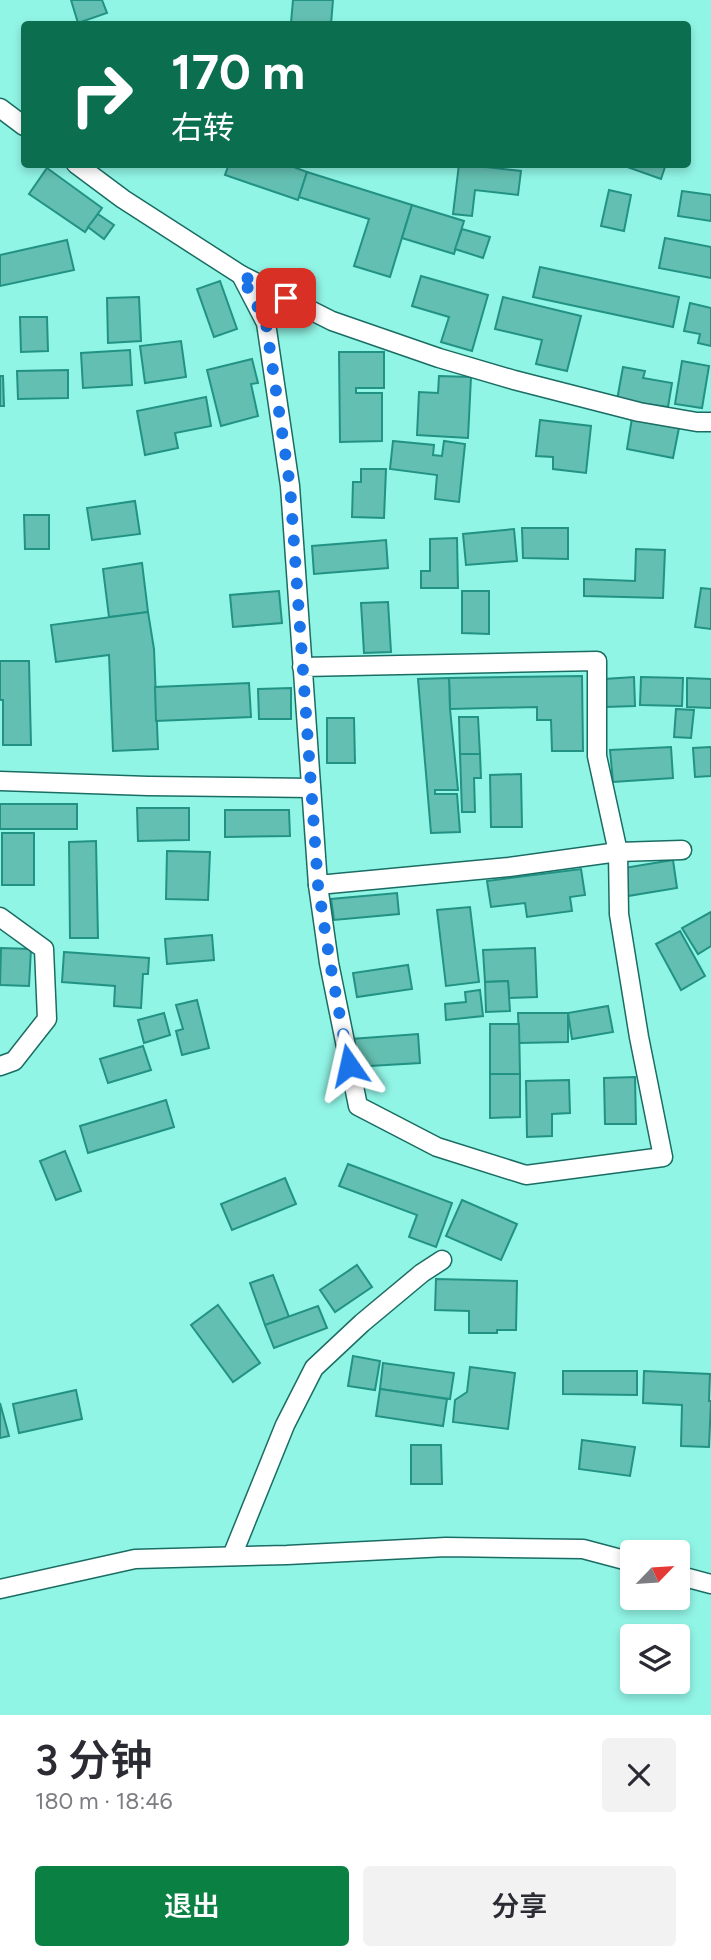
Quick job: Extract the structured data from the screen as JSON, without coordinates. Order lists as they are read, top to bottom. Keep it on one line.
{"north":"top right","page":{"turn":["170 m","右转"],"heading":["3 分钟","180 m · 18:46"],"buttons":["退出","分享"]}}
